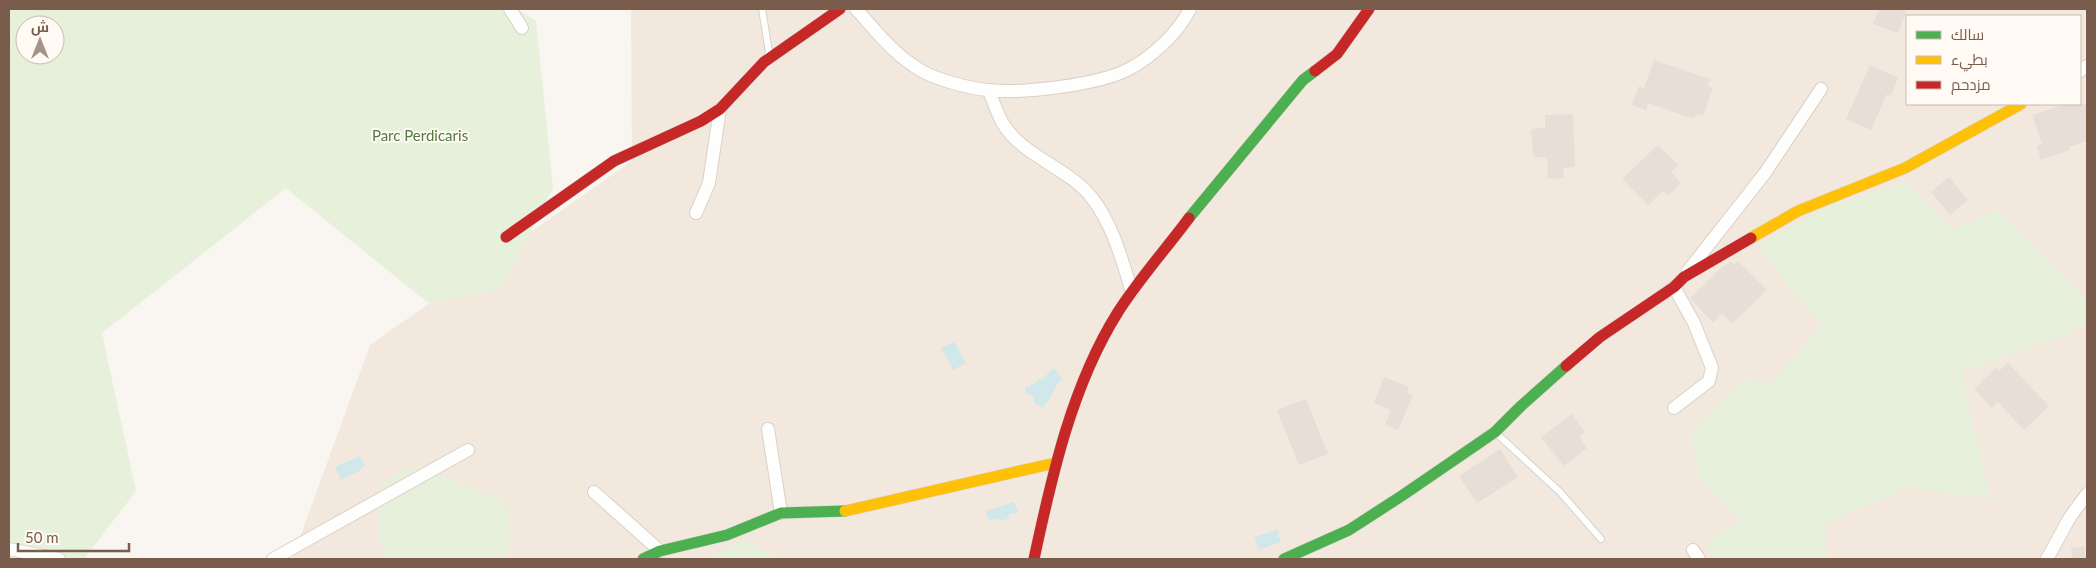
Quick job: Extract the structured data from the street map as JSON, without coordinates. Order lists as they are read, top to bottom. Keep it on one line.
{"parks":["Parc Perdicaris"],"legend":["سالك","بطيء","مزدحم"],"scale_bar":"50 m","north":"top"}
